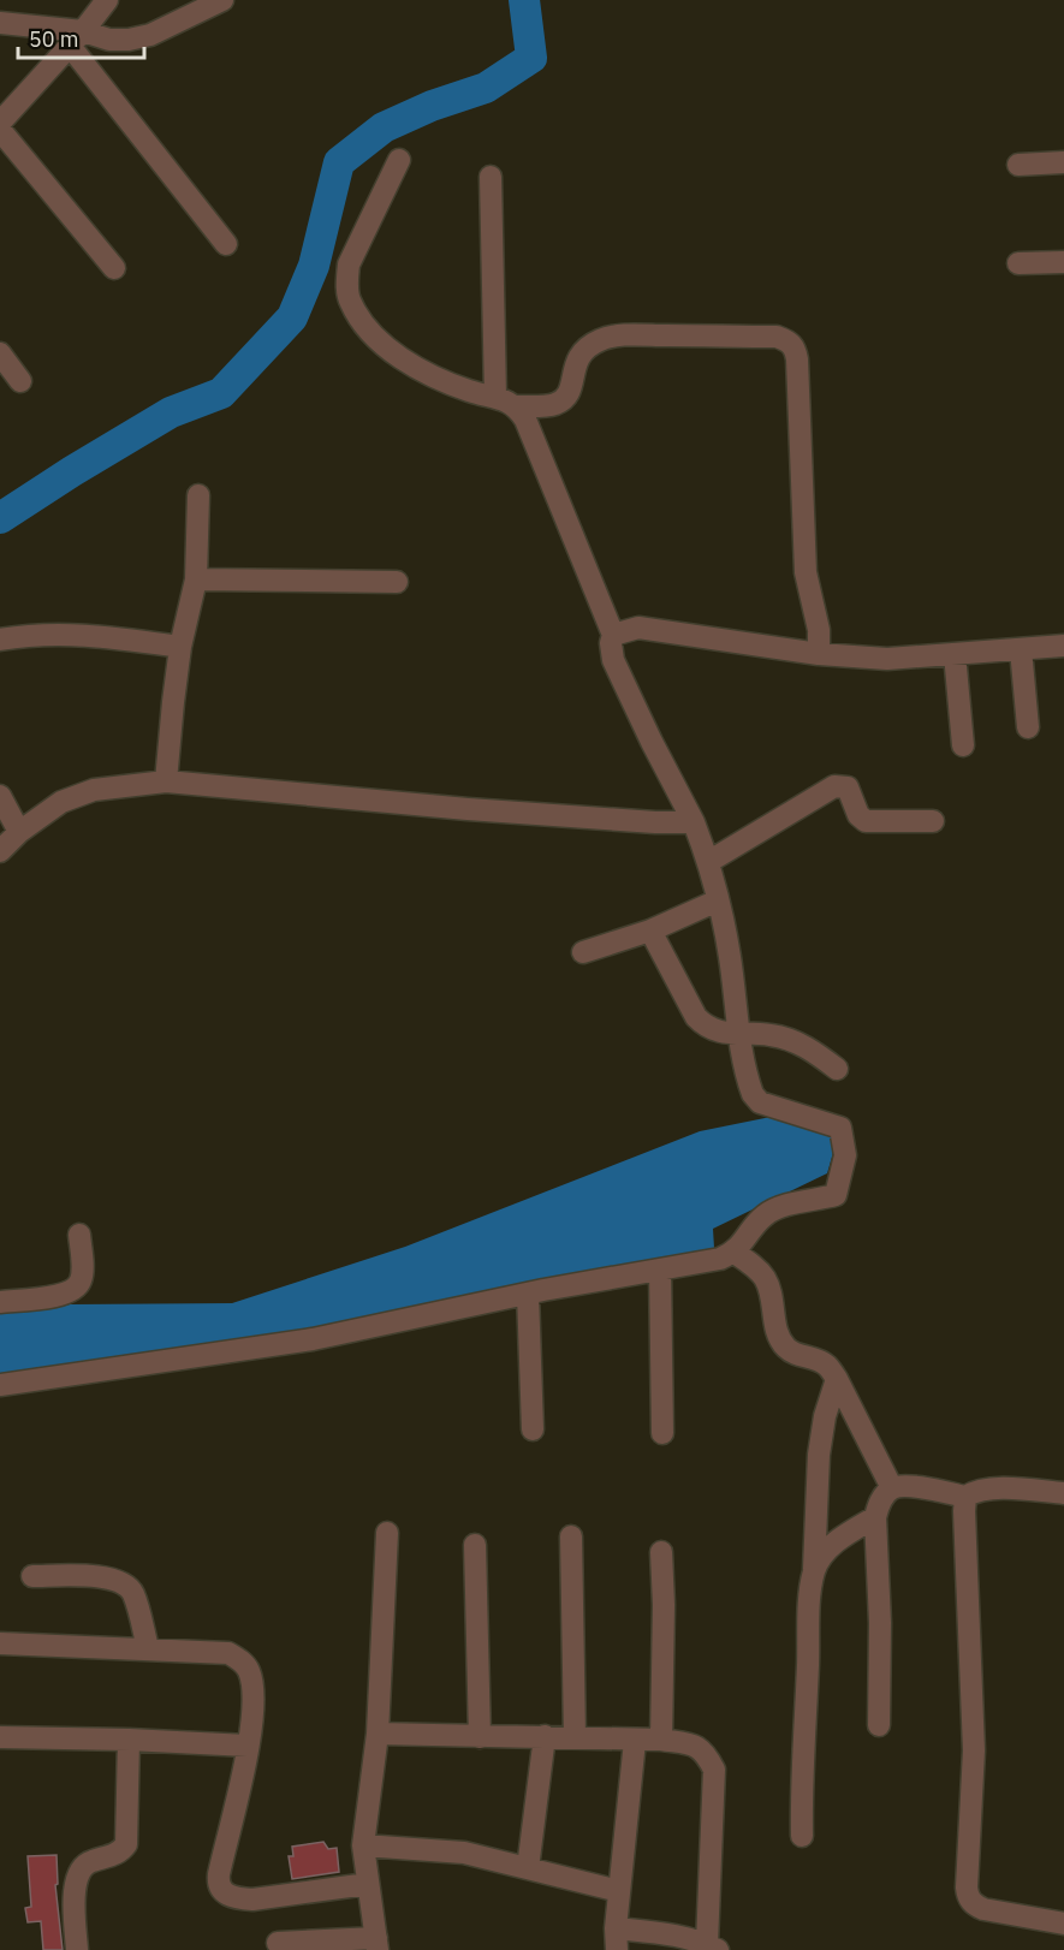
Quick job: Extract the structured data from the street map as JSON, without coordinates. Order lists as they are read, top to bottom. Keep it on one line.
{"scale_bar":"50 m"}
